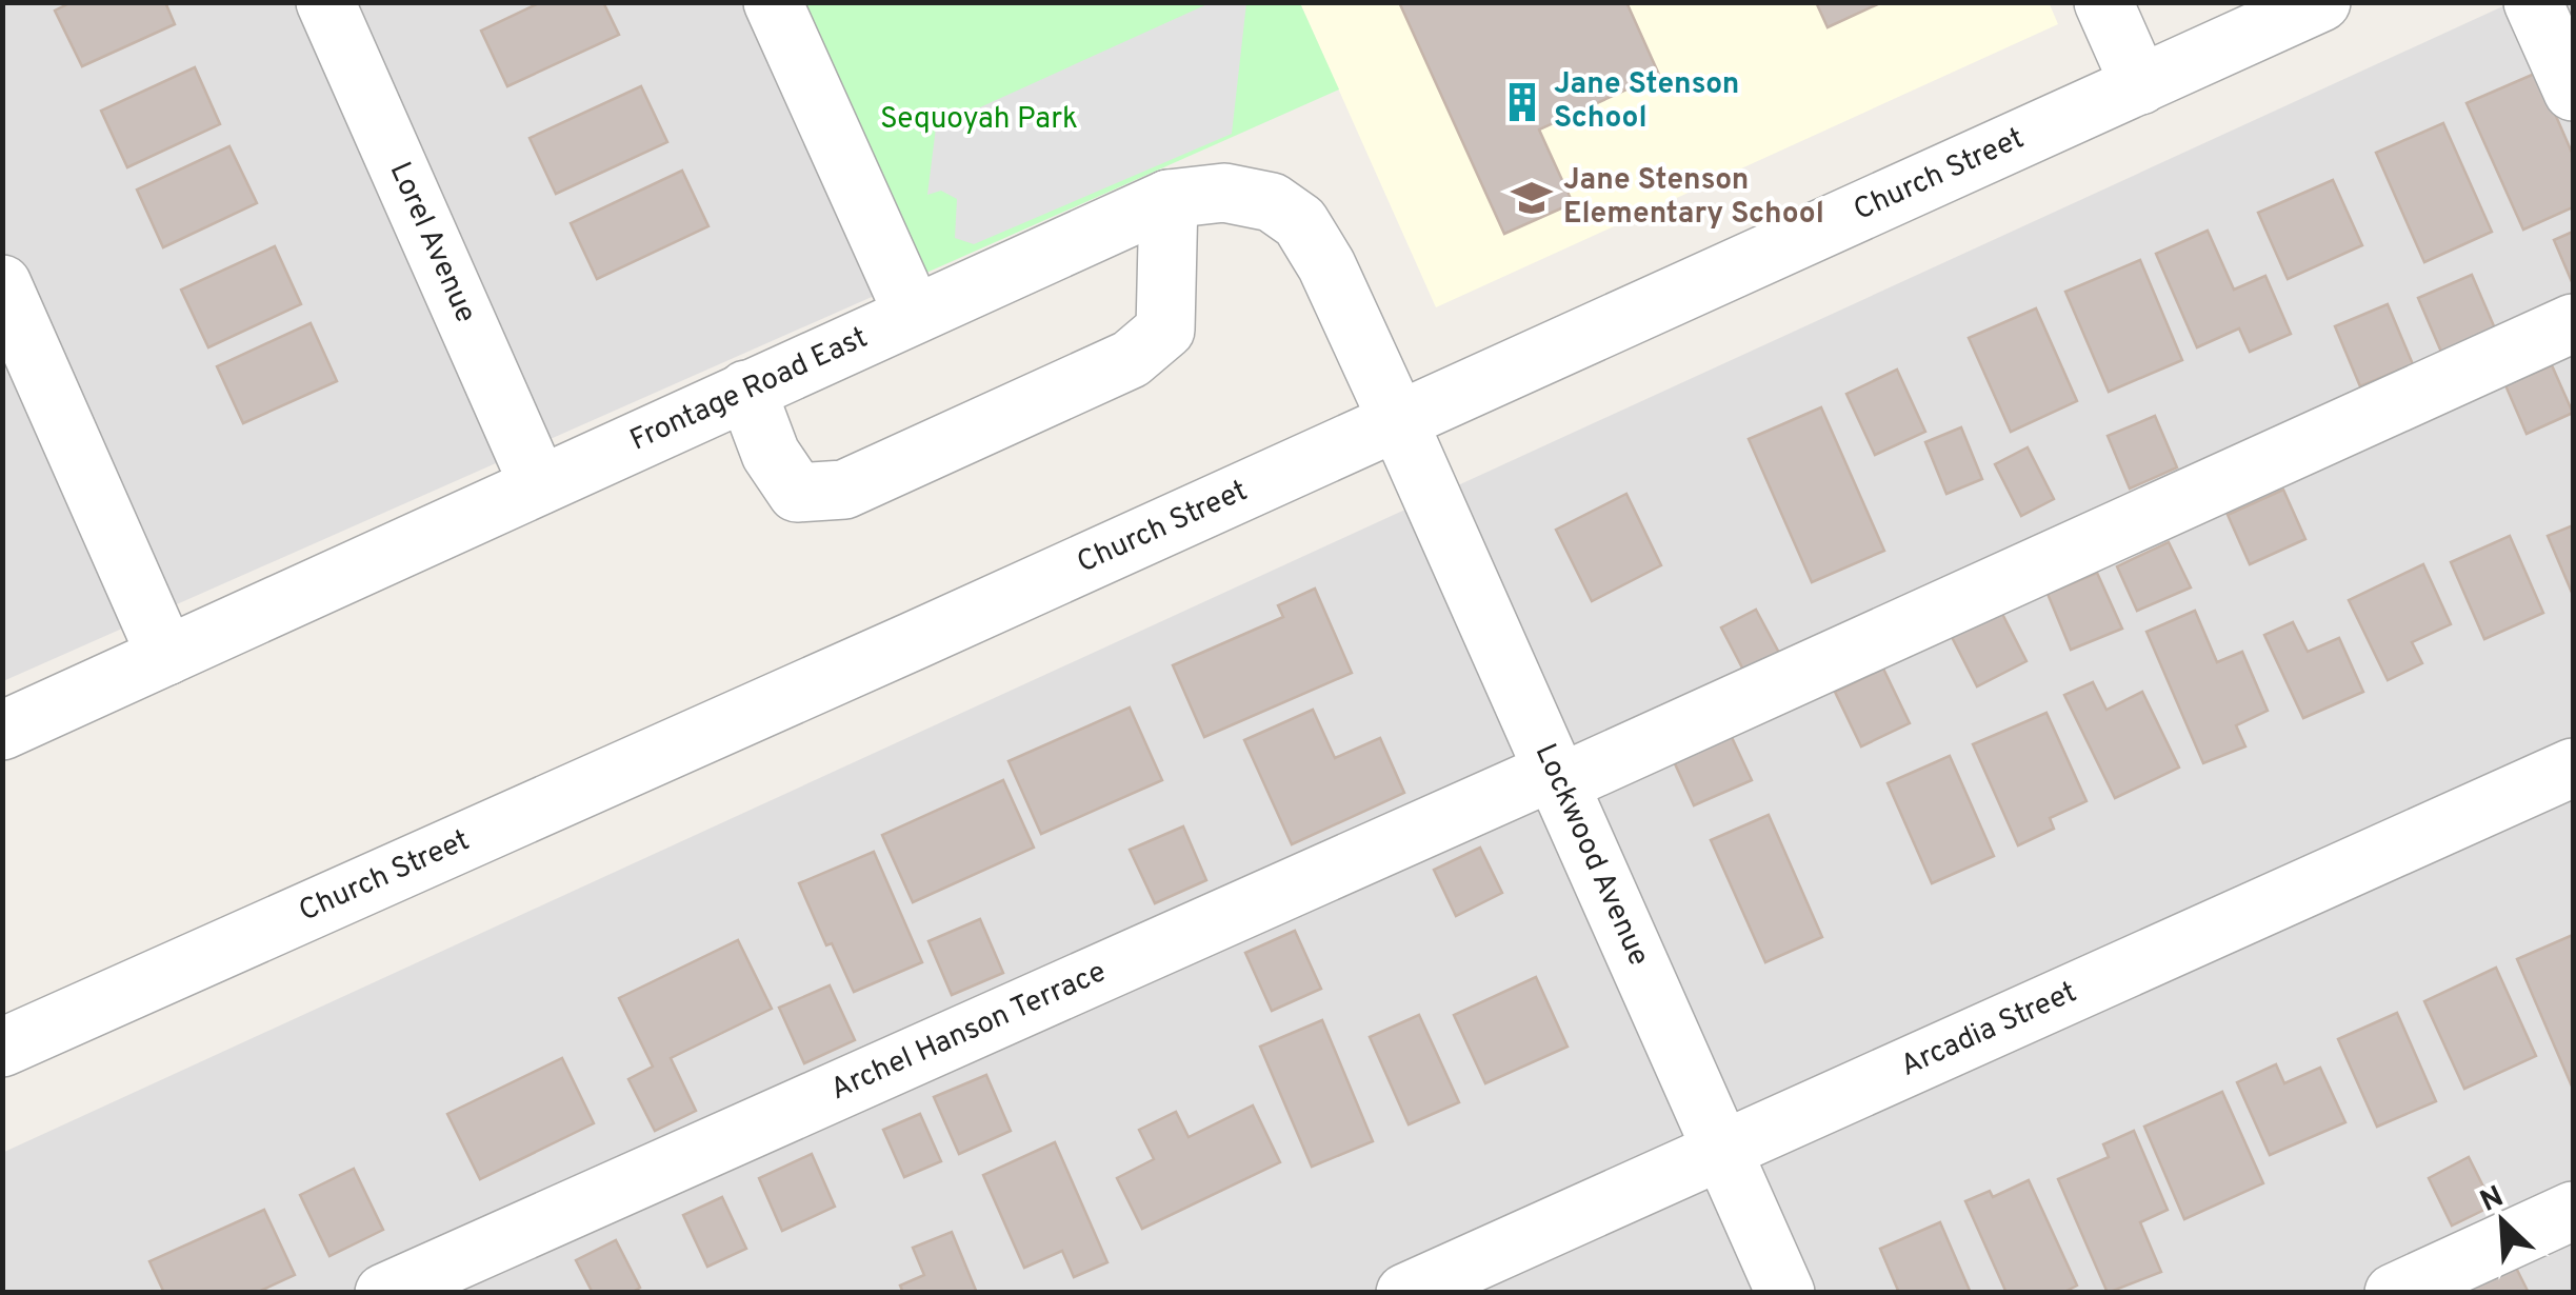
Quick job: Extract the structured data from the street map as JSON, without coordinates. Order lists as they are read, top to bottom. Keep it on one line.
{"streets":{"street":["Church Street","Lorel Avenue","Frontage Road East","Lockwood Avenue","Arcadia Street","Archel Hanson Terrace"]},"crossings":[["Church Street","Frontage Road East"],["Church Street","Lockwood Avenue"],["Lorel Avenue","Frontage Road East"],["Frontage Road East","Lockwood Avenue"],["Lockwood Avenue","Arcadia Street"],["Lockwood Avenue","Archel Hanson Terrace"]],"parks":["Sequoyah Park"],"places":{"building":["Jane Stenson School"],"school or university":["Jane Stenson Elementary School"]},"north":"top left"}
